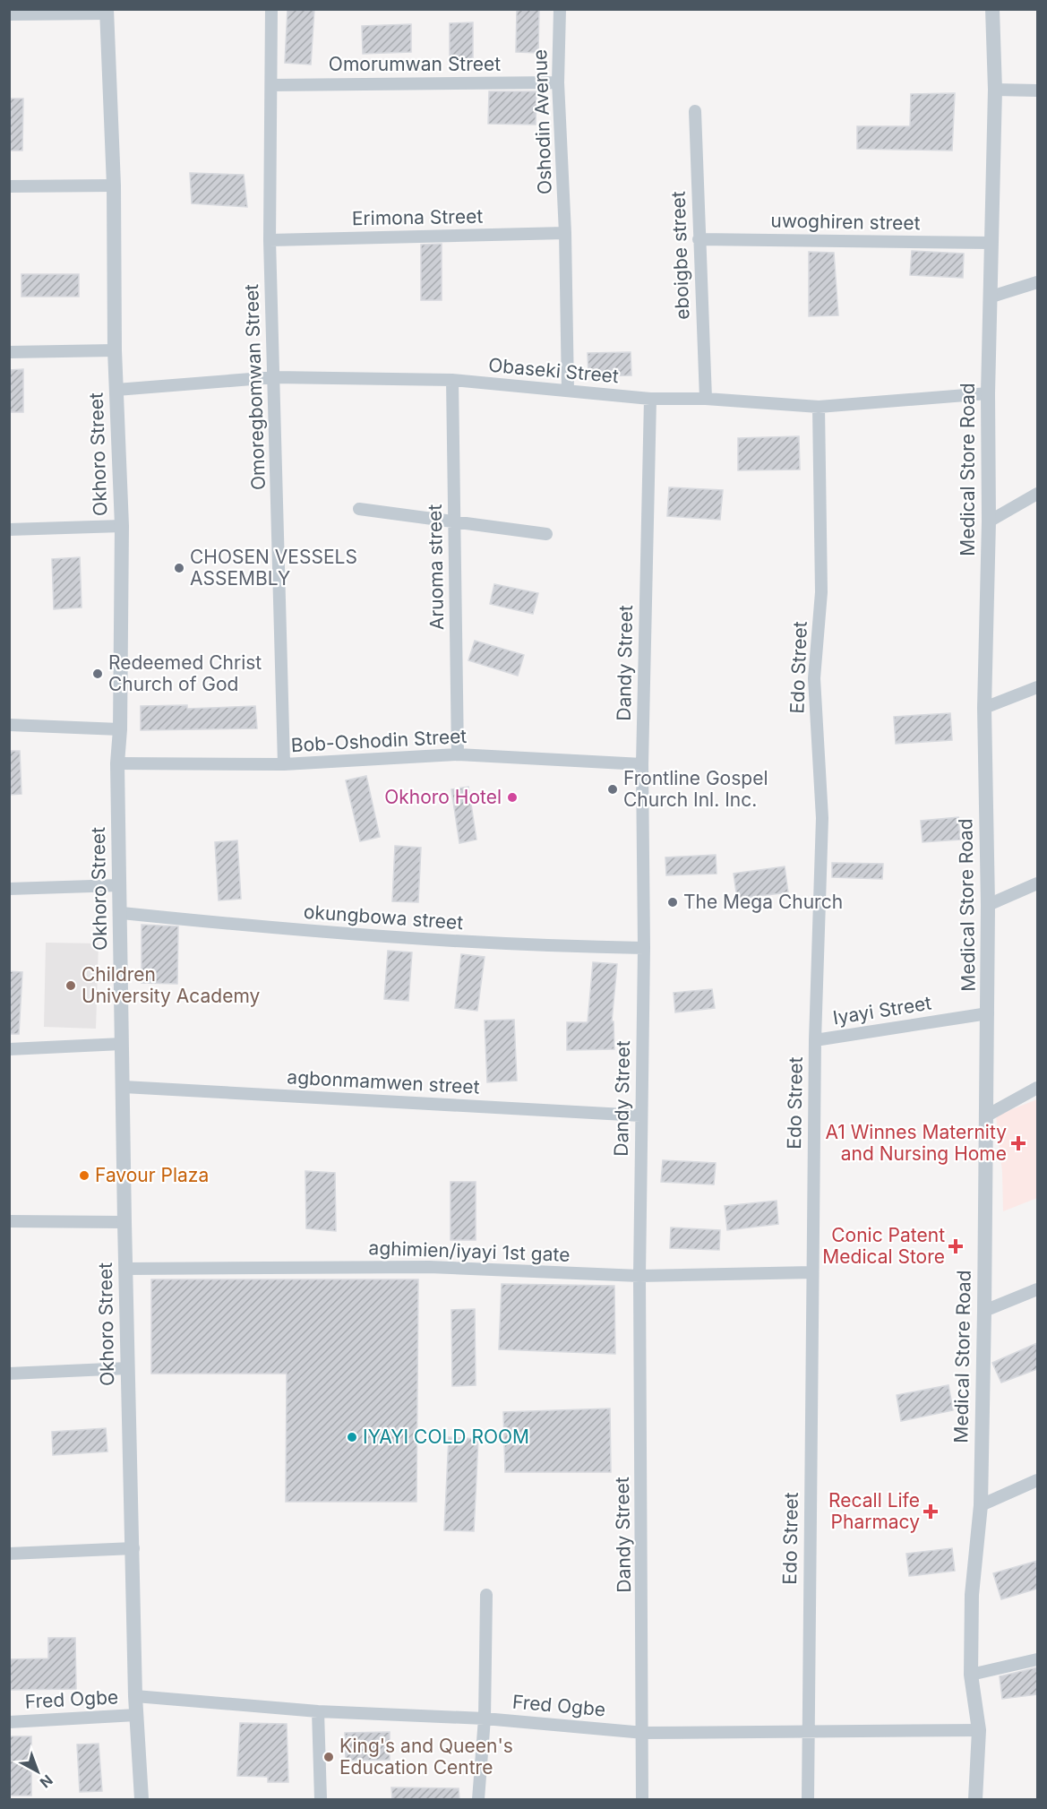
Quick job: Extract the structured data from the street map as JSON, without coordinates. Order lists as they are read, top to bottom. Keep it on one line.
{"streets":{"street":["Omorumwan Street","Oshodin Avenue","Erimona Street","uwoghiren street","eboigbe street","Obaseki Street","Omoregbomwan Street","Okhoro Street","Medical Store Road","Aruoma street","Dandy Street","Edo Street","Bob-Oshodin Street","okungbowa street","Iyayi Street","agbonmamwen street","aghimien/iyayi 1st gate","Fred Ogbe"]},"crossings":[["Omorumwan Street","Oshodin Avenue"],["Omorumwan Street","Omoregbomwan Street"],["Oshodin Avenue","Erimona Street"],["Oshodin Avenue","Obaseki Street"],["Erimona Street","Omoregbomwan Street"],["uwoghiren street","eboigbe street"],["uwoghiren street","Medical Store Road"],["eboigbe street","Obaseki Street"],["Obaseki Street","Omoregbomwan Street"],["Obaseki Street","Okhoro Street"],["Obaseki Street","Medical Store Road"],["Obaseki Street","Aruoma street"],["Obaseki Street","Dandy Street"],["Obaseki Street","Edo Street"],["Omoregbomwan Street","Bob-Oshodin Street"],["Okhoro Street","Bob-Oshodin Street"],["Okhoro Street","okungbowa street"],["Okhoro Street","agbonmamwen street"],["Okhoro Street","aghimien/iyayi 1st gate"],["Okhoro Street","Fred Ogbe"],["Medical Store Road","Iyayi Street"],["Medical Store Road","Fred Ogbe"],["Aruoma street","Bob-Oshodin Street"],["Dandy Street","Bob-Oshodin Street"],["Dandy Street","okungbowa street"],["Dandy Street","agbonmamwen street"],["Dandy Street","aghimien/iyayi 1st gate"],["Dandy Street","Fred Ogbe"],["Edo Street","Iyayi Street"],["Edo Street","aghimien/iyayi 1st gate"],["Edo Street","Fred Ogbe"]],"places":{"other":["CHOSEN VESSELS ASSEMBLY","Redeemed Christ Church of God","Frontline Gospel Church Inl. Inc.","Okhoro Hotel","The Mega Church","Children University Academy","Favour Plaza","IYAYI COLD ROOM","King's and Queen's Education Centre"],"health":["A1 Winnes Maternity and Nursing Home","Conic Patent Medical Store","Recall Life Pharmacy"]},"north":"bottom right"}
